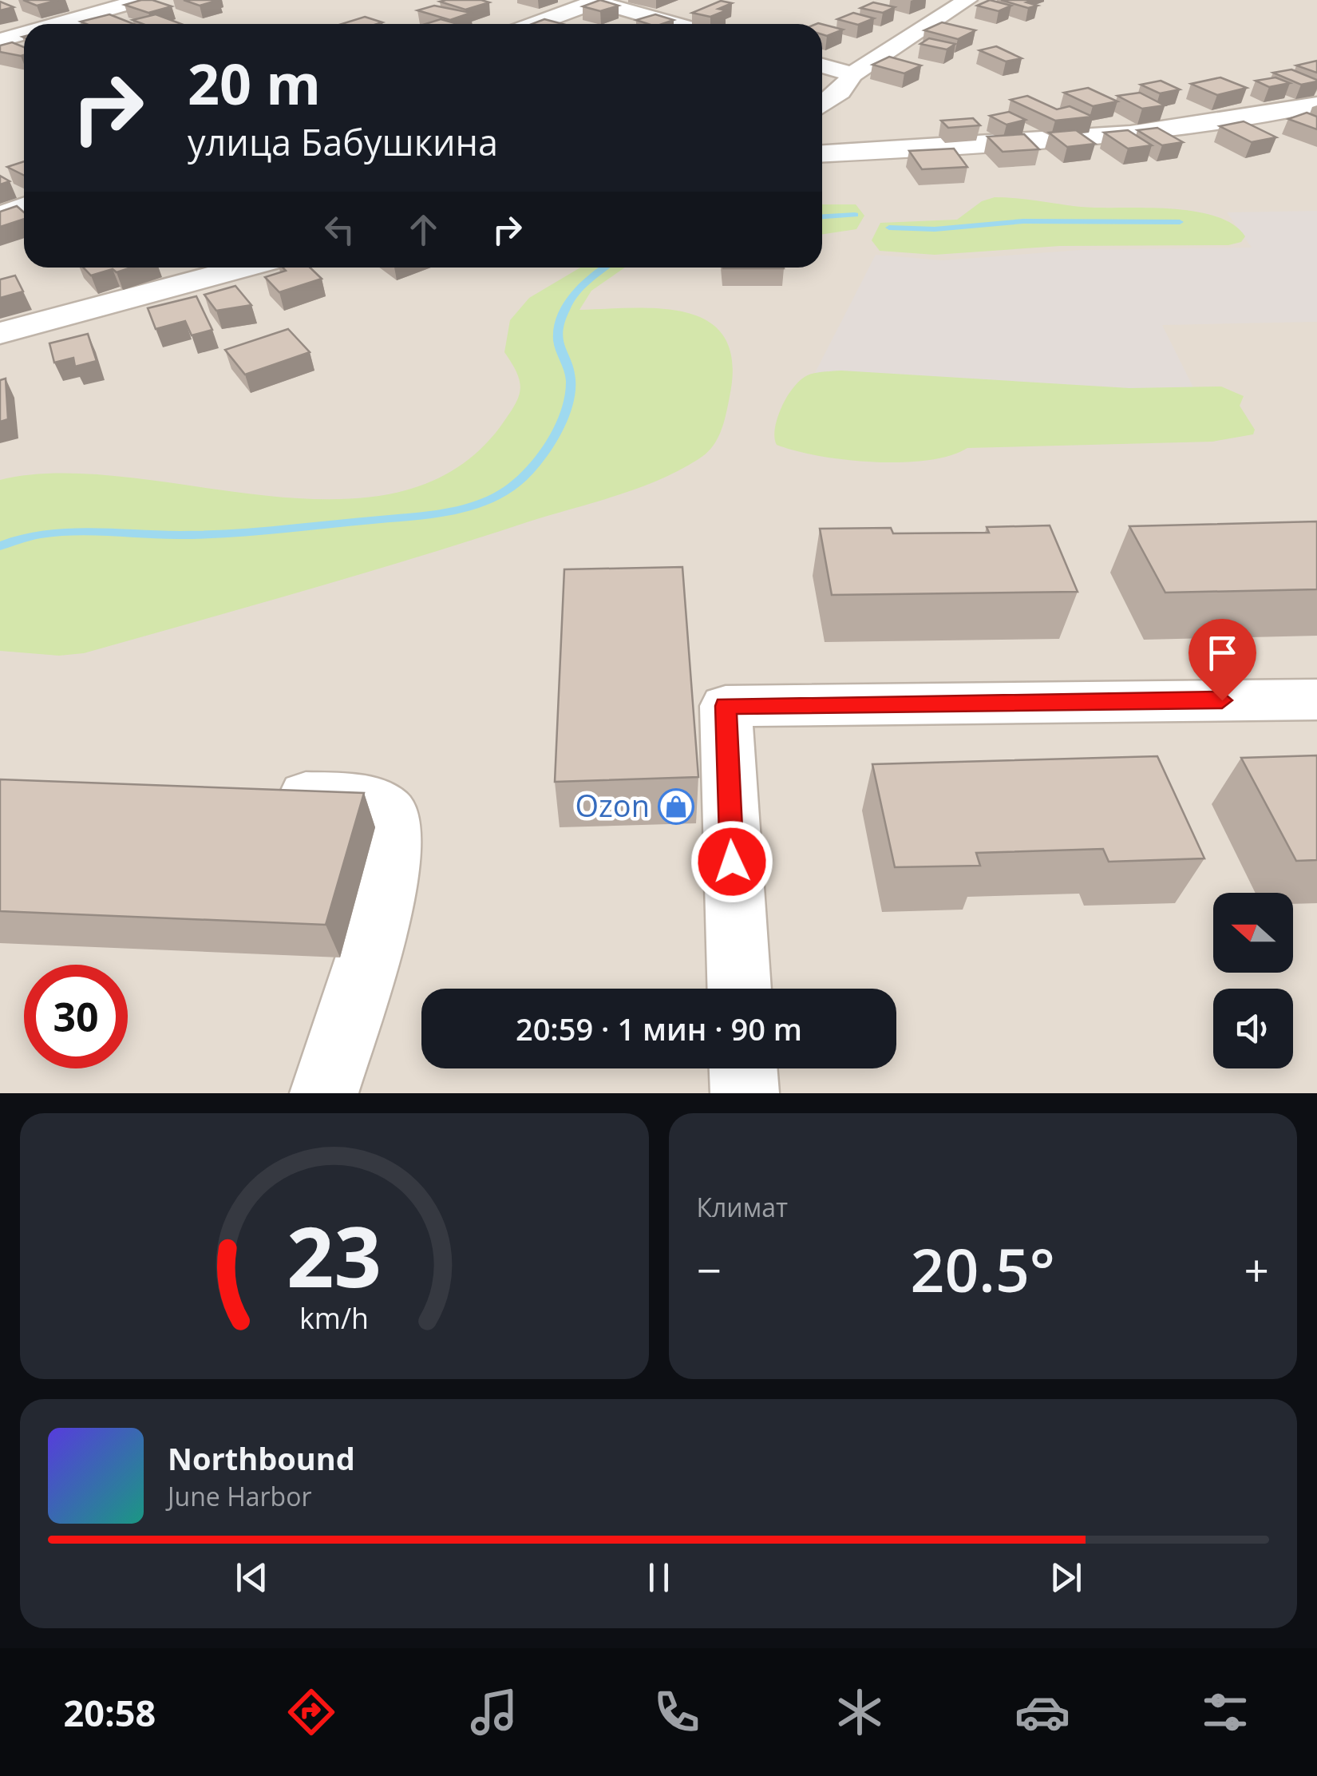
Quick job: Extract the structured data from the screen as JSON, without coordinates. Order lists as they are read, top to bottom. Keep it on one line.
{"places":{"shop":["Ozon"]},"north":"left","page":{"turn":["20 m","улица Бабушкина"],"limit":"30","trip":"20:59 · 1 мин · 90 m","tile":"Климат","heat":["−","20.5°","+"],"song":["Northbound","June Harbor"],"tabs":"20:58","gauge":["23","km/h"]}}
